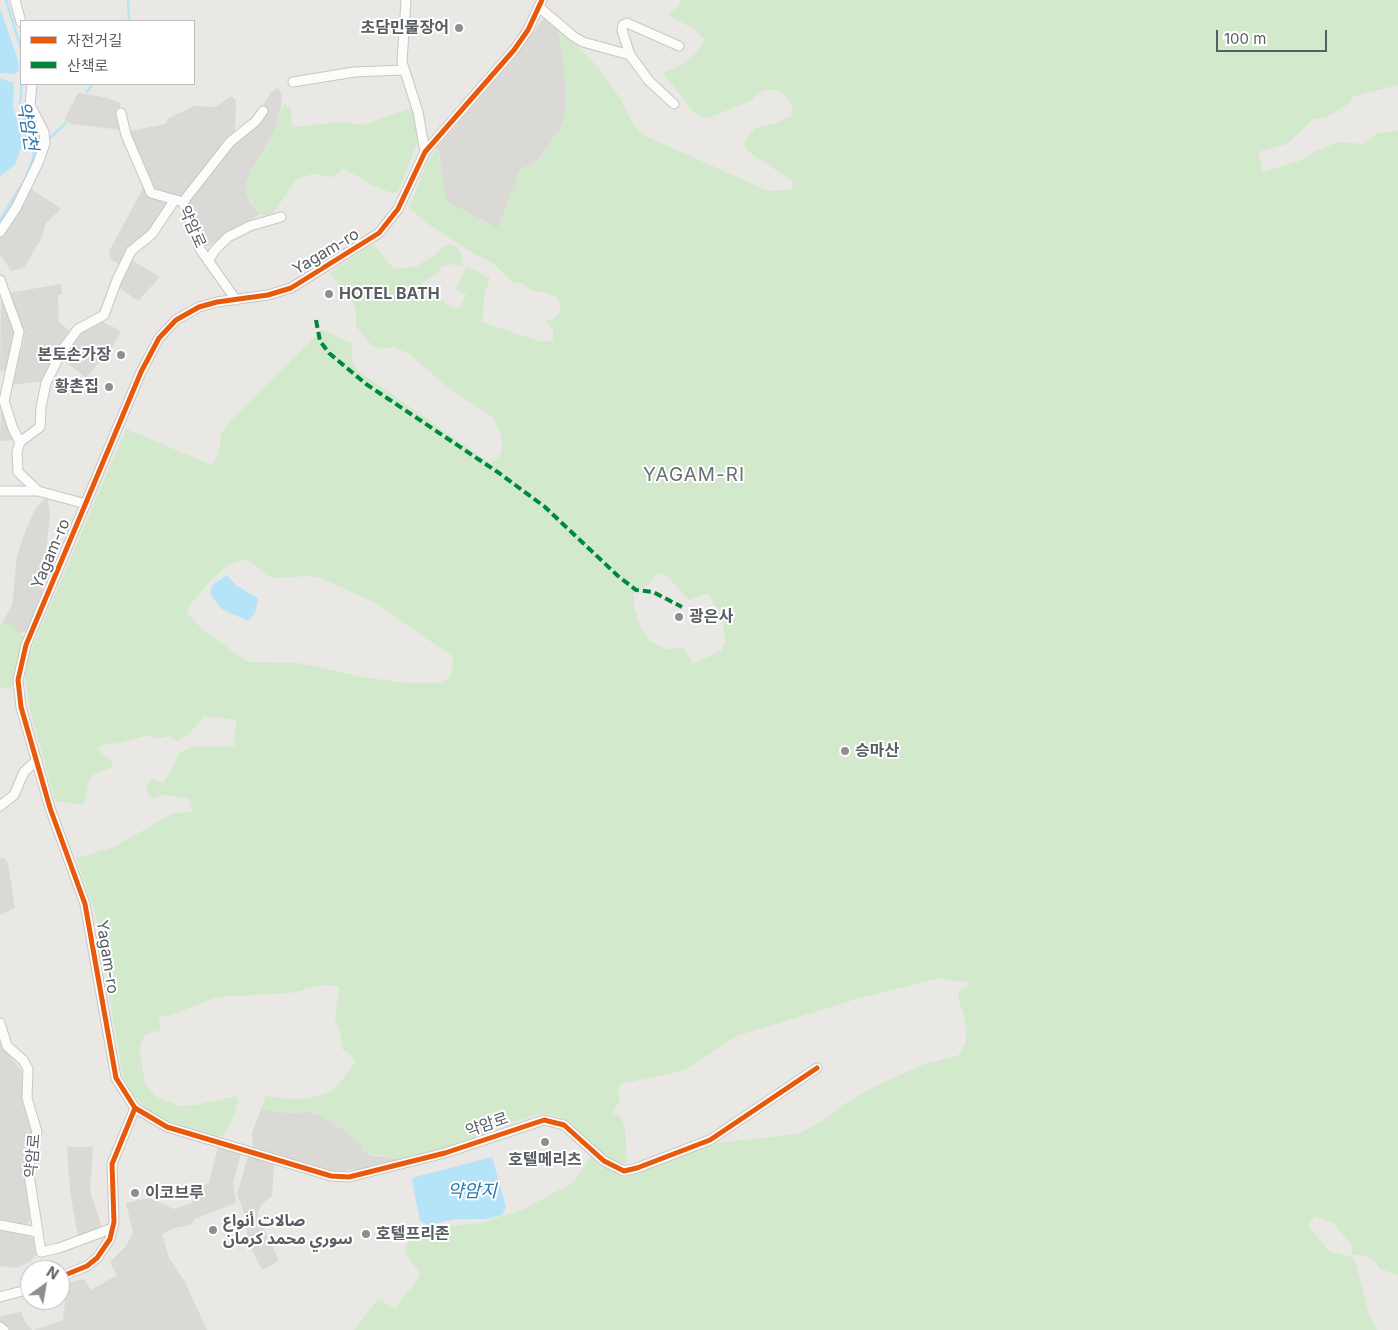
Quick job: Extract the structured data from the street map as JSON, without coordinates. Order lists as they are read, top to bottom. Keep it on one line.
{"streets":{"street":["약암로","Yagam-ro"]},"crossings":[["약암로","Yagam-ro"]],"districts":["YAGAM-RI"],"water":["약암천","약암지"],"places":["초담민물장어","HOTEL BATH","본토손가장","황촌집","광은사","승마산","호텔메리츠","이코브루","صالات أنواع سوري محمد كرمان","호텔프리존"],"legend":["자전거길","산책로"],"scale_bar":"100 m","north":"top right"}
